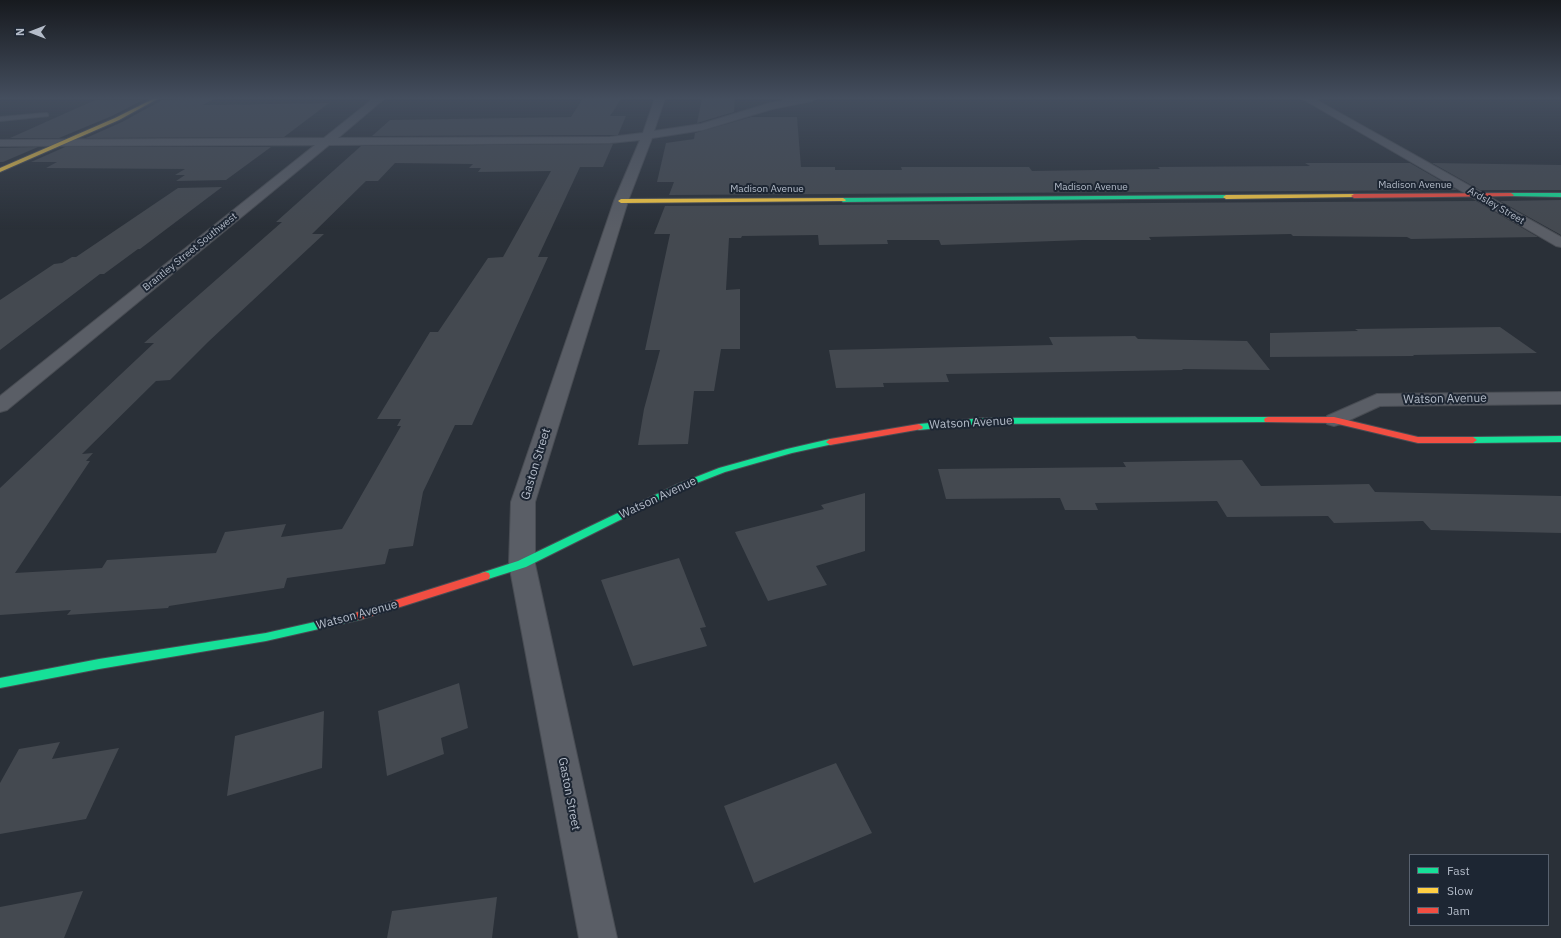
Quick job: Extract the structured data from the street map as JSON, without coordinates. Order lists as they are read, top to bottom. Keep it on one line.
{"streets":{"street":["Madison Avenue","Ardsley Street","Brantley Street Southwest","Watson Avenue","Gaston Street"]},"crossings":[["Madison Avenue","Ardsley Street"],["Madison Avenue","Gaston Street"],["Watson Avenue","Gaston Street"]],"legend":["Fast","Slow","Jam"],"north":"left"}
